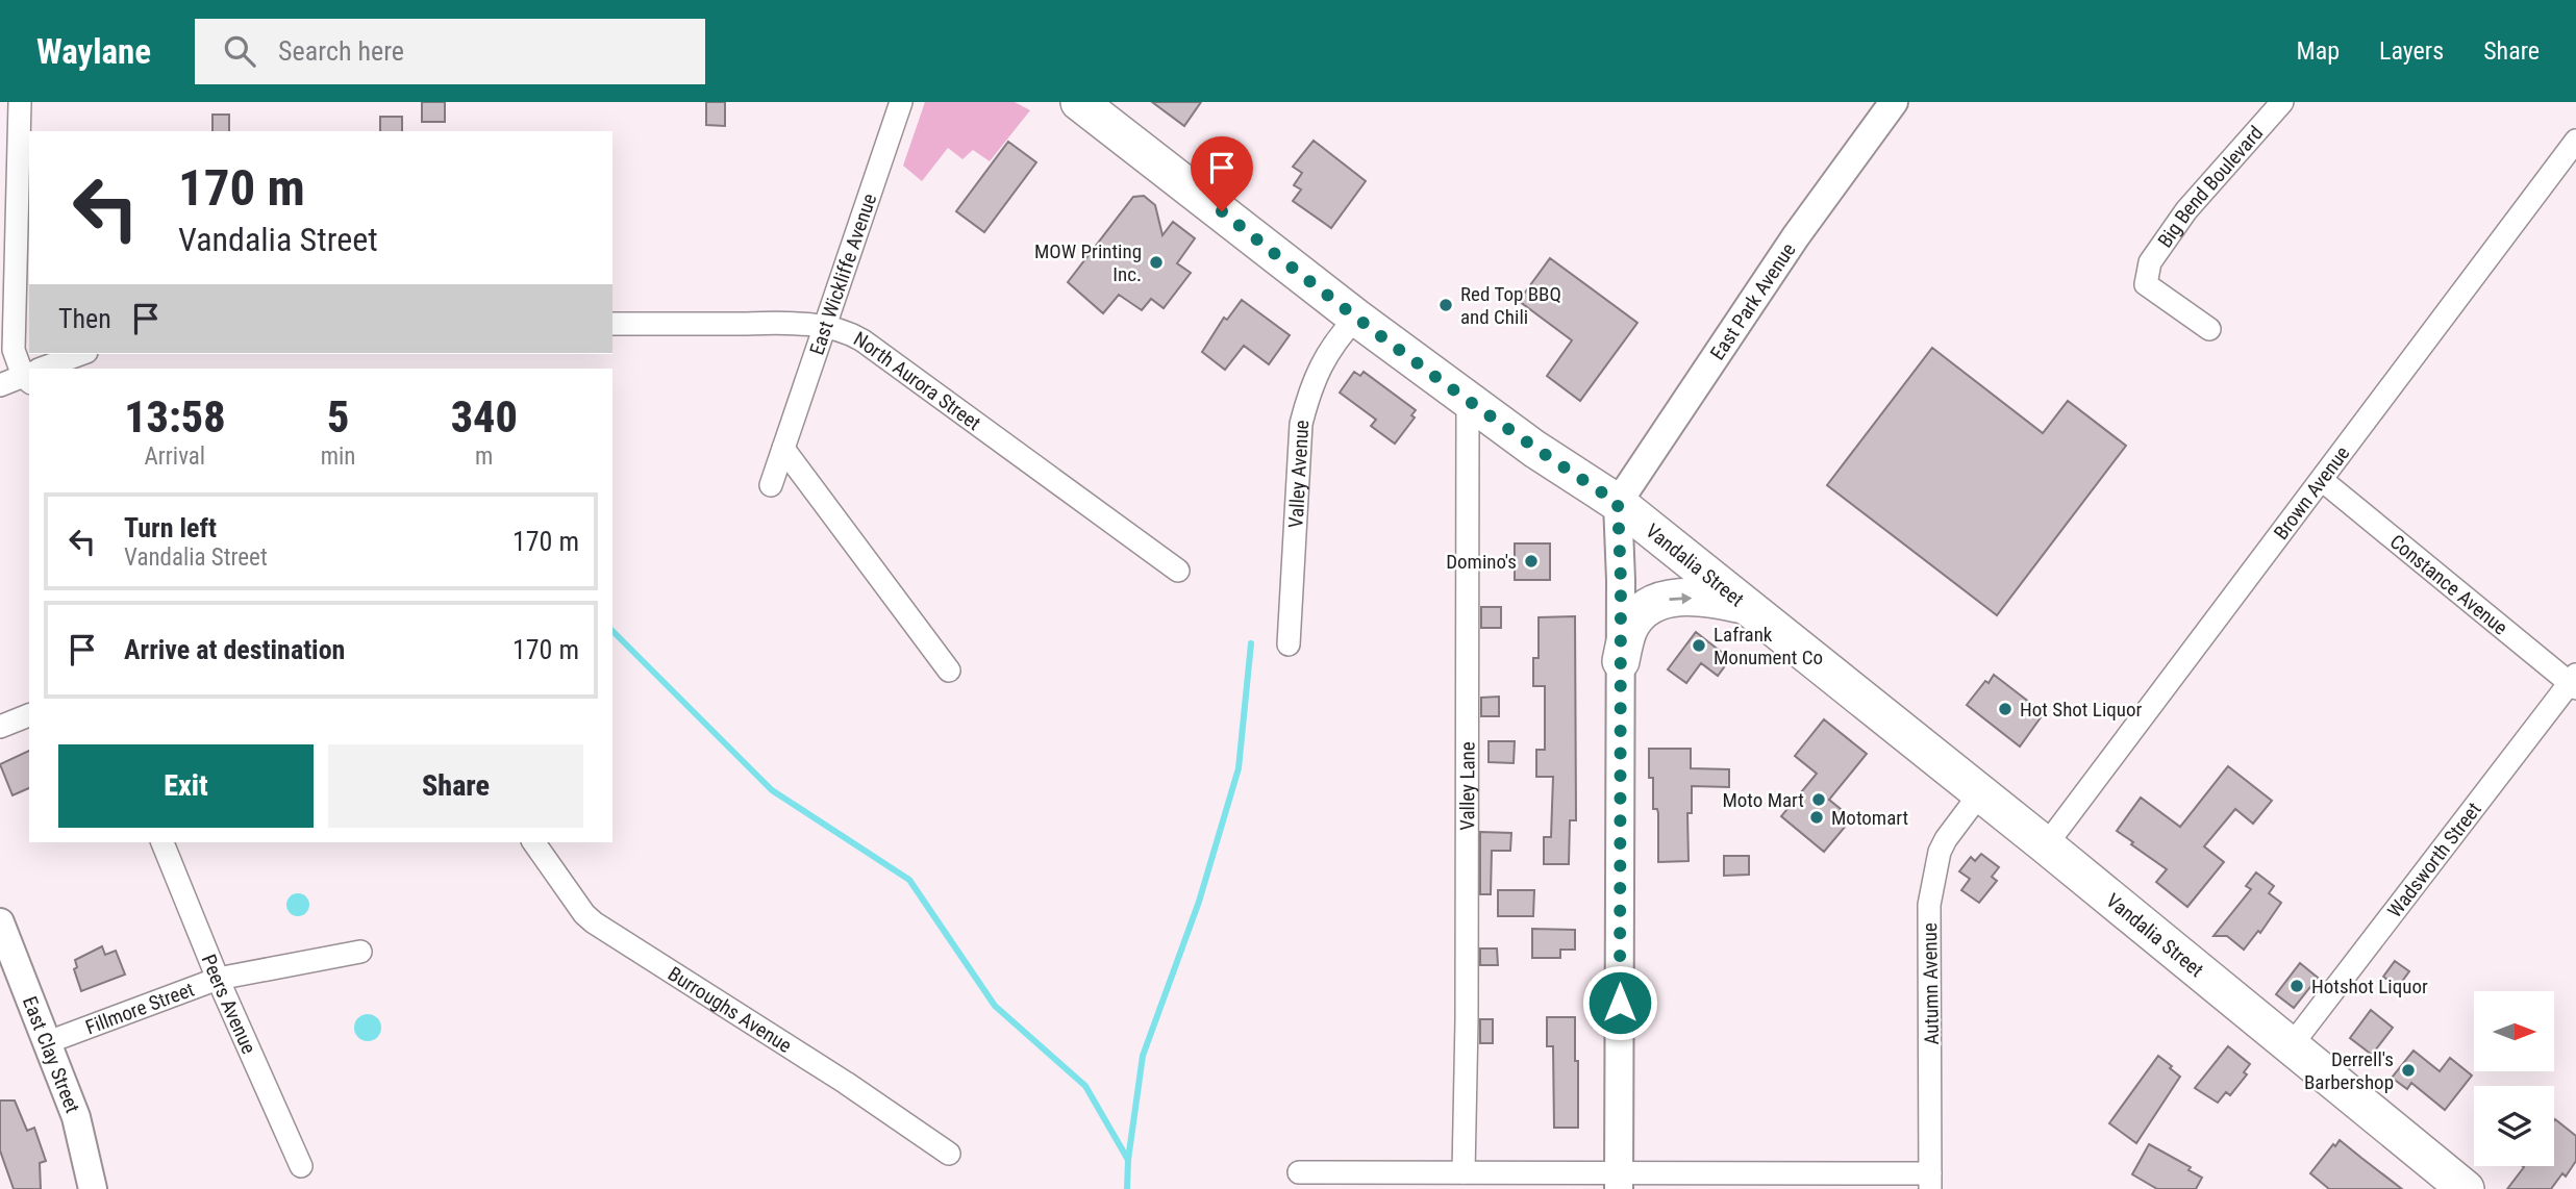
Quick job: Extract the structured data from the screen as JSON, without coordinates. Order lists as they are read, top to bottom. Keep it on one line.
{"streets":{"main road":["Vandalia Street"],"street":["Big Bend Boulevard","East Wickliffe Avenue","East Park Avenue","North Aurora Street","Valley Avenue","Brown Avenue","Constance Avenue","Valley Lane","Wadsworth Street","Autumn Avenue","Peers Avenue","Fillmore Street","Burroughs Avenue","East Clay Street"]},"crossings":[["East Wickliffe Avenue","North Aurora Street"],["East Park Avenue","Vandalia Street"],["Valley Avenue","Vandalia Street"],["Brown Avenue","Vandalia Street"],["Brown Avenue","Constance Avenue"],["Vandalia Street","Valley Lane"],["Vandalia Street","Wadsworth Street"],["Vandalia Street","Autumn Avenue"],["Constance Avenue","Wadsworth Street"],["Peers Avenue","Fillmore Street"],["Fillmore Street","East Clay Street"]],"places":["MOW Printing Inc.","Red Top BBQ and Chili","Domino's","Lafrank Monument Co","Hot Shot Liquor","Moto Mart","Motomart","Hotshot Liquor","Derrell's Barbershop"],"north":"right","page":{"header":"Waylane","search":"Search here","nav":["Map","Layers","Share"],"turn":["170 m","Vandalia Street"],"then":"Then","eta":["13:58","Arrival","5","min","340","m"],"list":[{"name":"Turn left","note":"Vandalia Street","value":"170 m"},{"name":"Arrive at destination","value":"170 m"}],"buttons":["Exit","Share"]}}
